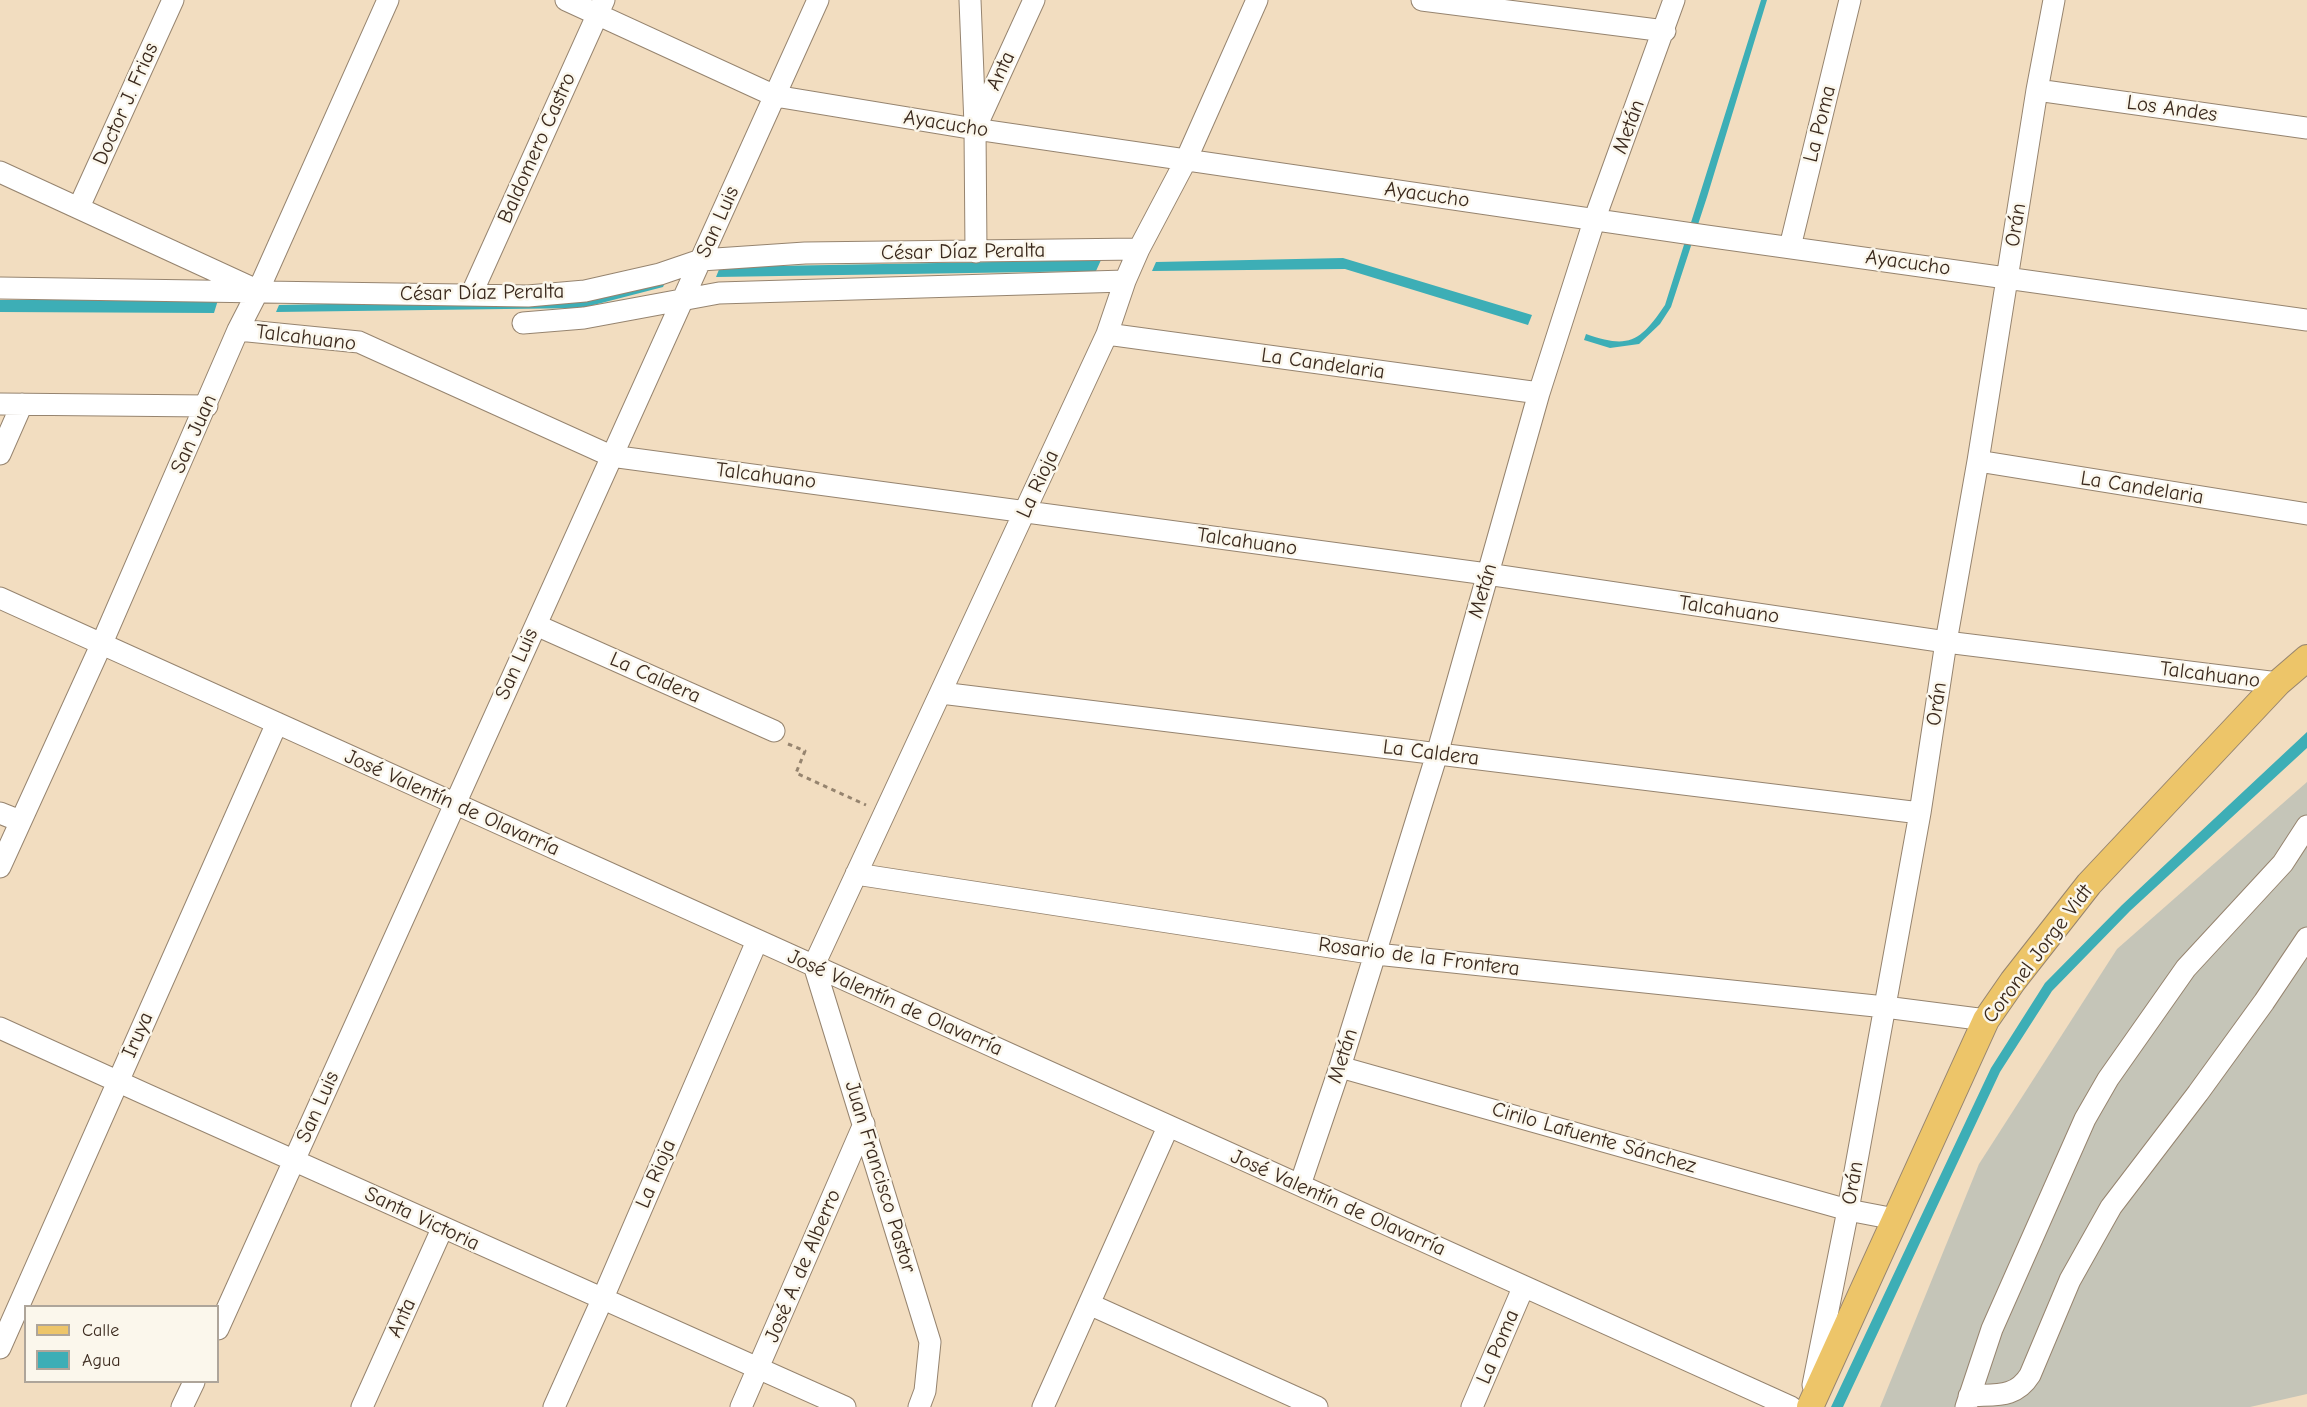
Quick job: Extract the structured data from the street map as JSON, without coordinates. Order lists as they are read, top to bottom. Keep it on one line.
{"streets":{"main road":["Coronel Jorge Vidt"],"street":["Anta","Doctor J. Frias","Los Andes","Ayacucho","La Poma","Metán","Baldomero Castro","San Luis","Orán","César Díaz Peralta","Talcahuano","La Candelaria","San Juan","La Rioja","La Caldera","José Valentín de Olavarría","Rosario de la Frontera","Iruya","Cirilo Lafuente Sánchez","Juan Francisco Pastor","Santa Victoria","José A. de Alberro"]},"crossings":[["Anta","Ayacucho"],["Anta","César Díaz Peralta"],["Anta","Santa Victoria"],["Doctor J. Frias","Talcahuano"],["Los Andes","Orán"],["Ayacucho","La Poma"],["Ayacucho","Metán"],["Ayacucho","Baldomero Castro"],["Ayacucho","San Luis"],["Ayacucho","Orán"],["Ayacucho","La Rioja"],["La Poma","José Valentín de Olavarría"],["Metán","Talcahuano"],["Metán","La Candelaria"],["Metán","La Caldera"],["Metán","José Valentín de Olavarría"],["Metán","Rosario de la Frontera"],["Metán","Cirilo Lafuente Sánchez"],["Baldomero Castro","César Díaz Peralta"],["San Luis","César Díaz Peralta"],["San Luis","Talcahuano"],["San Luis","La Caldera"],["San Luis","José Valentín de Olavarría"],["San Luis","Santa Victoria"],["Orán","Talcahuano"],["Orán","La Candelaria"],["Orán","La Caldera"],["Orán","Coronel Jorge Vidt"],["Orán","Rosario de la Frontera"],["Orán","Cirilo Lafuente Sánchez"],["César Díaz Peralta","Talcahuano"],["César Díaz Peralta","San Juan"],["César Díaz Peralta","La Rioja"],["Talcahuano","San Juan"],["Talcahuano","La Rioja"],["Talcahuano","Coronel Jorge Vidt"],["La Candelaria","La Rioja"],["San Juan","José Valentín de Olavarría"],["La Rioja","La Caldera"],["La Rioja","José Valentín de Olavarría"],["La Rioja","Rosario de la Frontera"],["La Rioja","Juan Francisco Pastor"],["La Rioja","Santa Victoria"],["José Valentín de Olavarría","Iruya"],["José Valentín de Olavarría","Juan Francisco Pastor"],["Coronel Jorge Vidt","Rosario de la Frontera"],["Coronel Jorge Vidt","Cirilo Lafuente Sánchez"],["Iruya","Santa Victoria"],["Juan Francisco Pastor","José A. de Alberro"],["Santa Victoria","José A. de Alberro"]],"legend":["Calle","Agua"]}
